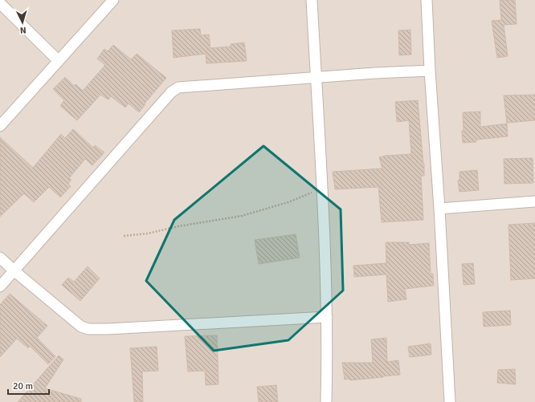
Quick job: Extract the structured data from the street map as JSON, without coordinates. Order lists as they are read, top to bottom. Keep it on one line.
{"scale_bar":"20 m","north":"bottom"}
